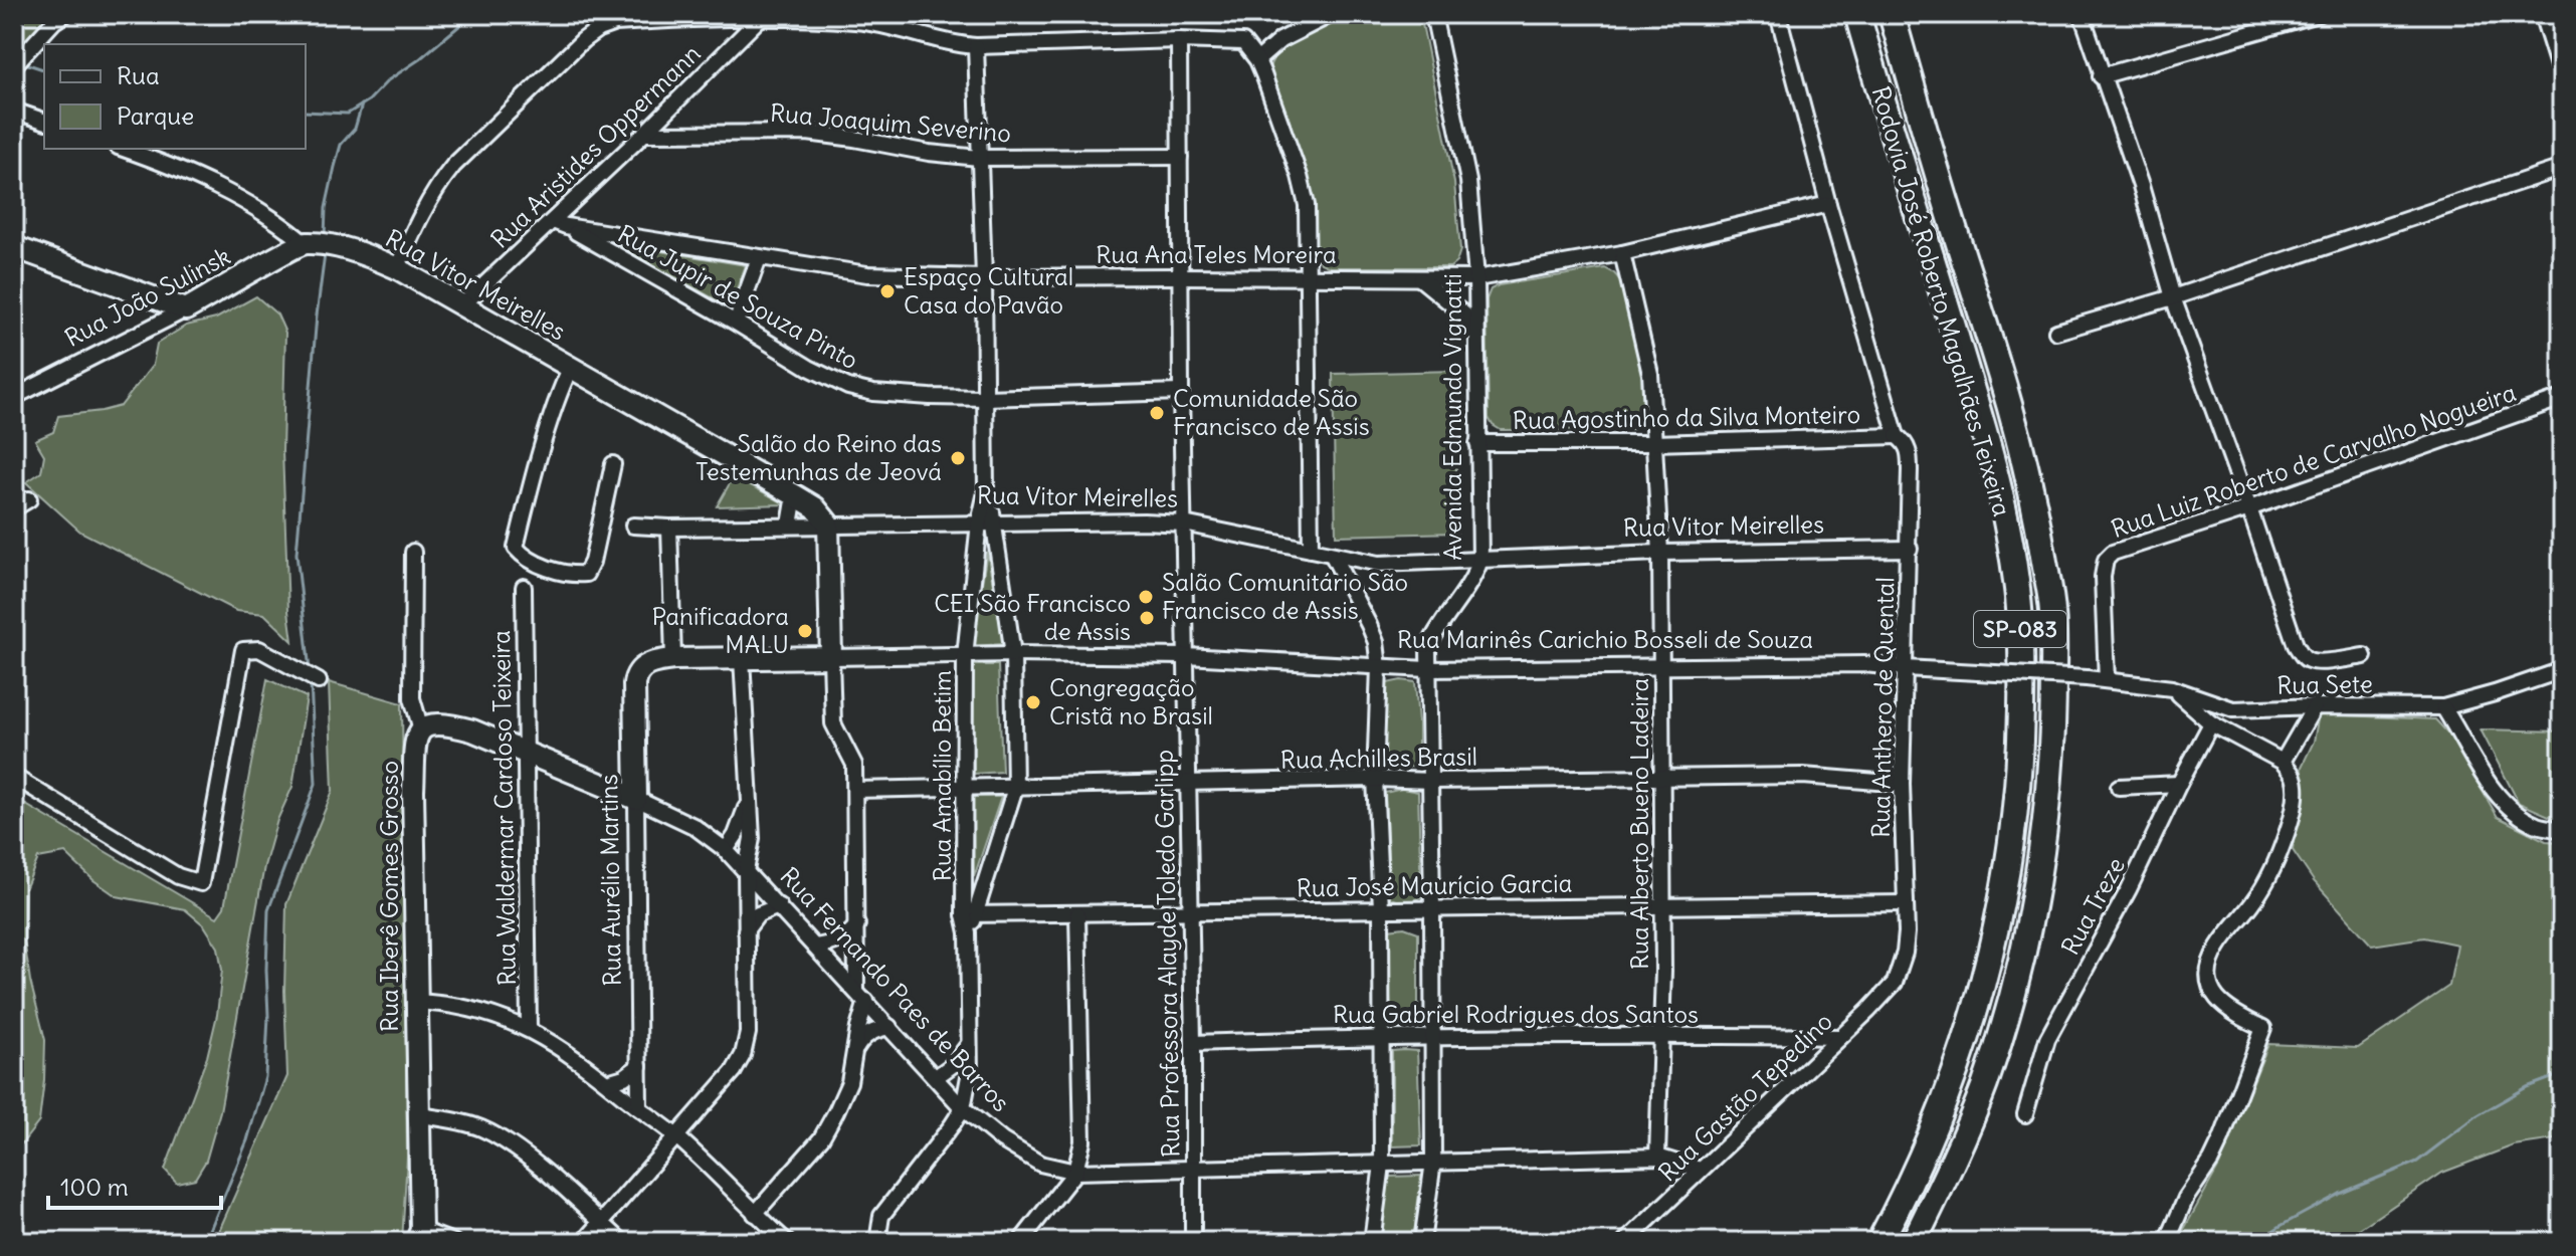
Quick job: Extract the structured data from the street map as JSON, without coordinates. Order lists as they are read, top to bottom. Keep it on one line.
{"streets":{"highway":["Rodovia José Roberto Magalhães Teixeira","SP-083"],"street":["Rua Joaquim Severino","Rua Aristides Oppermann","Rua Ana Teles Moreira","Rua Vitor Meirelles","Rua João Sulinsk","Rua Jupir de Souza Pinto","Avenida Edmundo Vignatti","Rua Agostinho da Silva Monteiro","Rua Luiz Roberto de Carvalho Nogueira","Rua Marinês Carichio Bosseli de Souza","Rua Sete","Rua Anthero de Quental","Rua Achilles Brasil","Rua Amabílio Betim","Rua Waldermar Cardoso Teixeira","Rua Alberto Bueno Ladeira","Rua Aurélio Martins","Rua José Maurício Garcia","Rua Iberê Gomes Grosso","Rua Treze","Rua Professora Alayde Toledo Garlipp","Rua Fernando Paes de Barros","Rua Gabriel Rodrigues dos Santos","Rua Gastão Tepedino"]},"crossings":[["Rua Joaquim Severino","Rua Aristides Oppermann"],["Rua Joaquim Severino","Rua Professora Alayde Toledo Garlipp"],["Rua Aristides Oppermann","Rua Ana Teles Moreira"],["Rua Aristides Oppermann","Rua Vitor Meirelles"],["Rua Aristides Oppermann","Rua Jupir de Souza Pinto"],["Rua Ana Teles Moreira","Rua Jupir de Souza Pinto"],["Rua Ana Teles Moreira","Avenida Edmundo Vignatti"],["Rua Ana Teles Moreira","Rua Anthero de Quental"],["Rua Ana Teles Moreira","Rua Alberto Bueno Ladeira"],["Rua Ana Teles Moreira","Rua Professora Alayde Toledo Garlipp"],["Rua Vitor Meirelles","Rua João Sulinsk"],["Rua Vitor Meirelles","Avenida Edmundo Vignatti"],["Rua Vitor Meirelles","Rua Anthero de Quental"],["Rua Vitor Meirelles","Rua Amabílio Betim"],["Rua Vitor Meirelles","Rua Alberto Bueno Ladeira"],["Rua Vitor Meirelles","Rua Professora Alayde Toledo Garlipp"],["Rua Jupir de Souza Pinto","Rua Professora Alayde Toledo Garlipp"],["Avenida Edmundo Vignatti","Rua Agostinho da Silva Monteiro"],["Avenida Edmundo Vignatti","Rua Marinês Carichio Bosseli de Souza"],["Avenida Edmundo Vignatti","Rua Achilles Brasil"],["Avenida Edmundo Vignatti","Rua José Maurício Garcia"],["Avenida Edmundo Vignatti","Rua Fernando Paes de Barros"],["Avenida Edmundo Vignatti","Rua Gabriel Rodrigues dos Santos"],["Rua Agostinho da Silva Monteiro","Rua Anthero de Quental"],["Rua Agostinho da Silva Monteiro","Rua Alberto Bueno Ladeira"],["Rua Luiz Roberto de Carvalho Nogueira","Rua Sete"],["Rua Marinês Carichio Bosseli de Souza","Rua Sete"],["Rua Marinês Carichio Bosseli de Souza","Rua Anthero de Quental"],["Rua Marinês Carichio Bosseli de Souza","Rua Amabílio Betim"],["Rua Marinês Carichio Bosseli de Souza","Rua Alberto Bueno Ladeira"],["Rua Marinês Carichio Bosseli de Souza","Rua Aurélio Martins"],["Rua Marinês Carichio Bosseli de Souza","Rua Professora Alayde Toledo Garlipp"],["Rua Anthero de Quental","Rua Achilles Brasil"],["Rua Anthero de Quental","Rua José Maurício Garcia"],["Rua Anthero de Quental","Rua Gastão Tepedino"],["Rua Achilles Brasil","Rua Amabílio Betim"],["Rua Achilles Brasil","Rua Alberto Bueno Ladeira"],["Rua Achilles Brasil","Rua Professora Alayde Toledo Garlipp"],["Rua Amabílio Betim","Rua José Maurício Garcia"],["Rua Amabílio Betim","Rua Fernando Paes de Barros"],["Rua Waldermar Cardoso Teixeira","Rua Fernando Paes de Barros"],["Rua Alberto Bueno Ladeira","Rua José Maurício Garcia"],["Rua Alberto Bueno Ladeira","Rua Fernando Paes de Barros"],["Rua Alberto Bueno Ladeira","Rua Gabriel Rodrigues dos Santos"],["Rua Aurélio Martins","Rua Fernando Paes de Barros"],["Rua José Maurício Garcia","Rua Professora Alayde Toledo Garlipp"],["Rua Iberê Gomes Grosso","Rua Fernando Paes de Barros"],["Rua Professora Alayde Toledo Garlipp","Rua Fernando Paes de Barros"],["Rua Professora Alayde Toledo Garlipp","Rua Gabriel Rodrigues dos Santos"],["Rua Fernando Paes de Barros","Rua Gastão Tepedino"],["Rua Gabriel Rodrigues dos Santos","Rua Gastão Tepedino"]],"places":["Espaço Cultural Casa do Pavão","Comunidade São Francisco de Assis","Salão do Reino das Testemunhas de Jeová","Salão Comunitário São Francisco de Assis","CEI São Francisco de Assis","Panificadora MALU","Congregação Cristã no Brasil"],"legend":["Rua","Parque"],"scale_bar":"100 m"}
